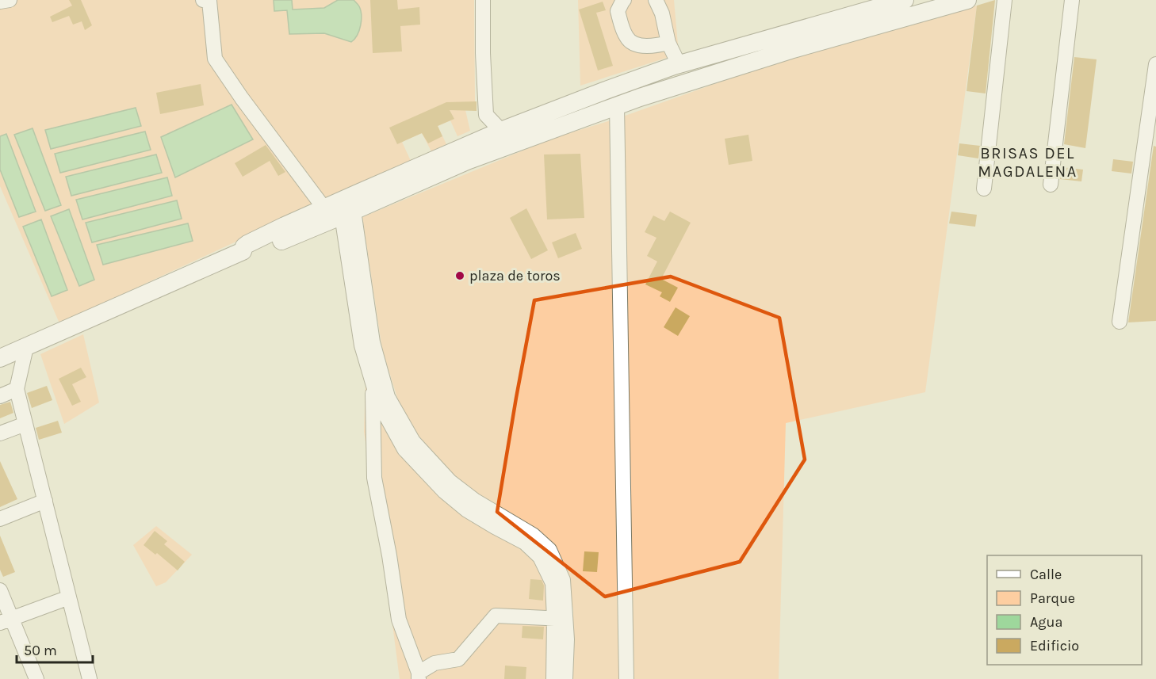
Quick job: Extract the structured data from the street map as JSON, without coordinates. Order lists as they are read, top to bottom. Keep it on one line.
{"districts":["BRISAS DEL MAGDALENA"],"places":["plaza de toros"],"legend":["Calle","Parque","Agua","Edificio"],"scale_bar":"50 m"}
